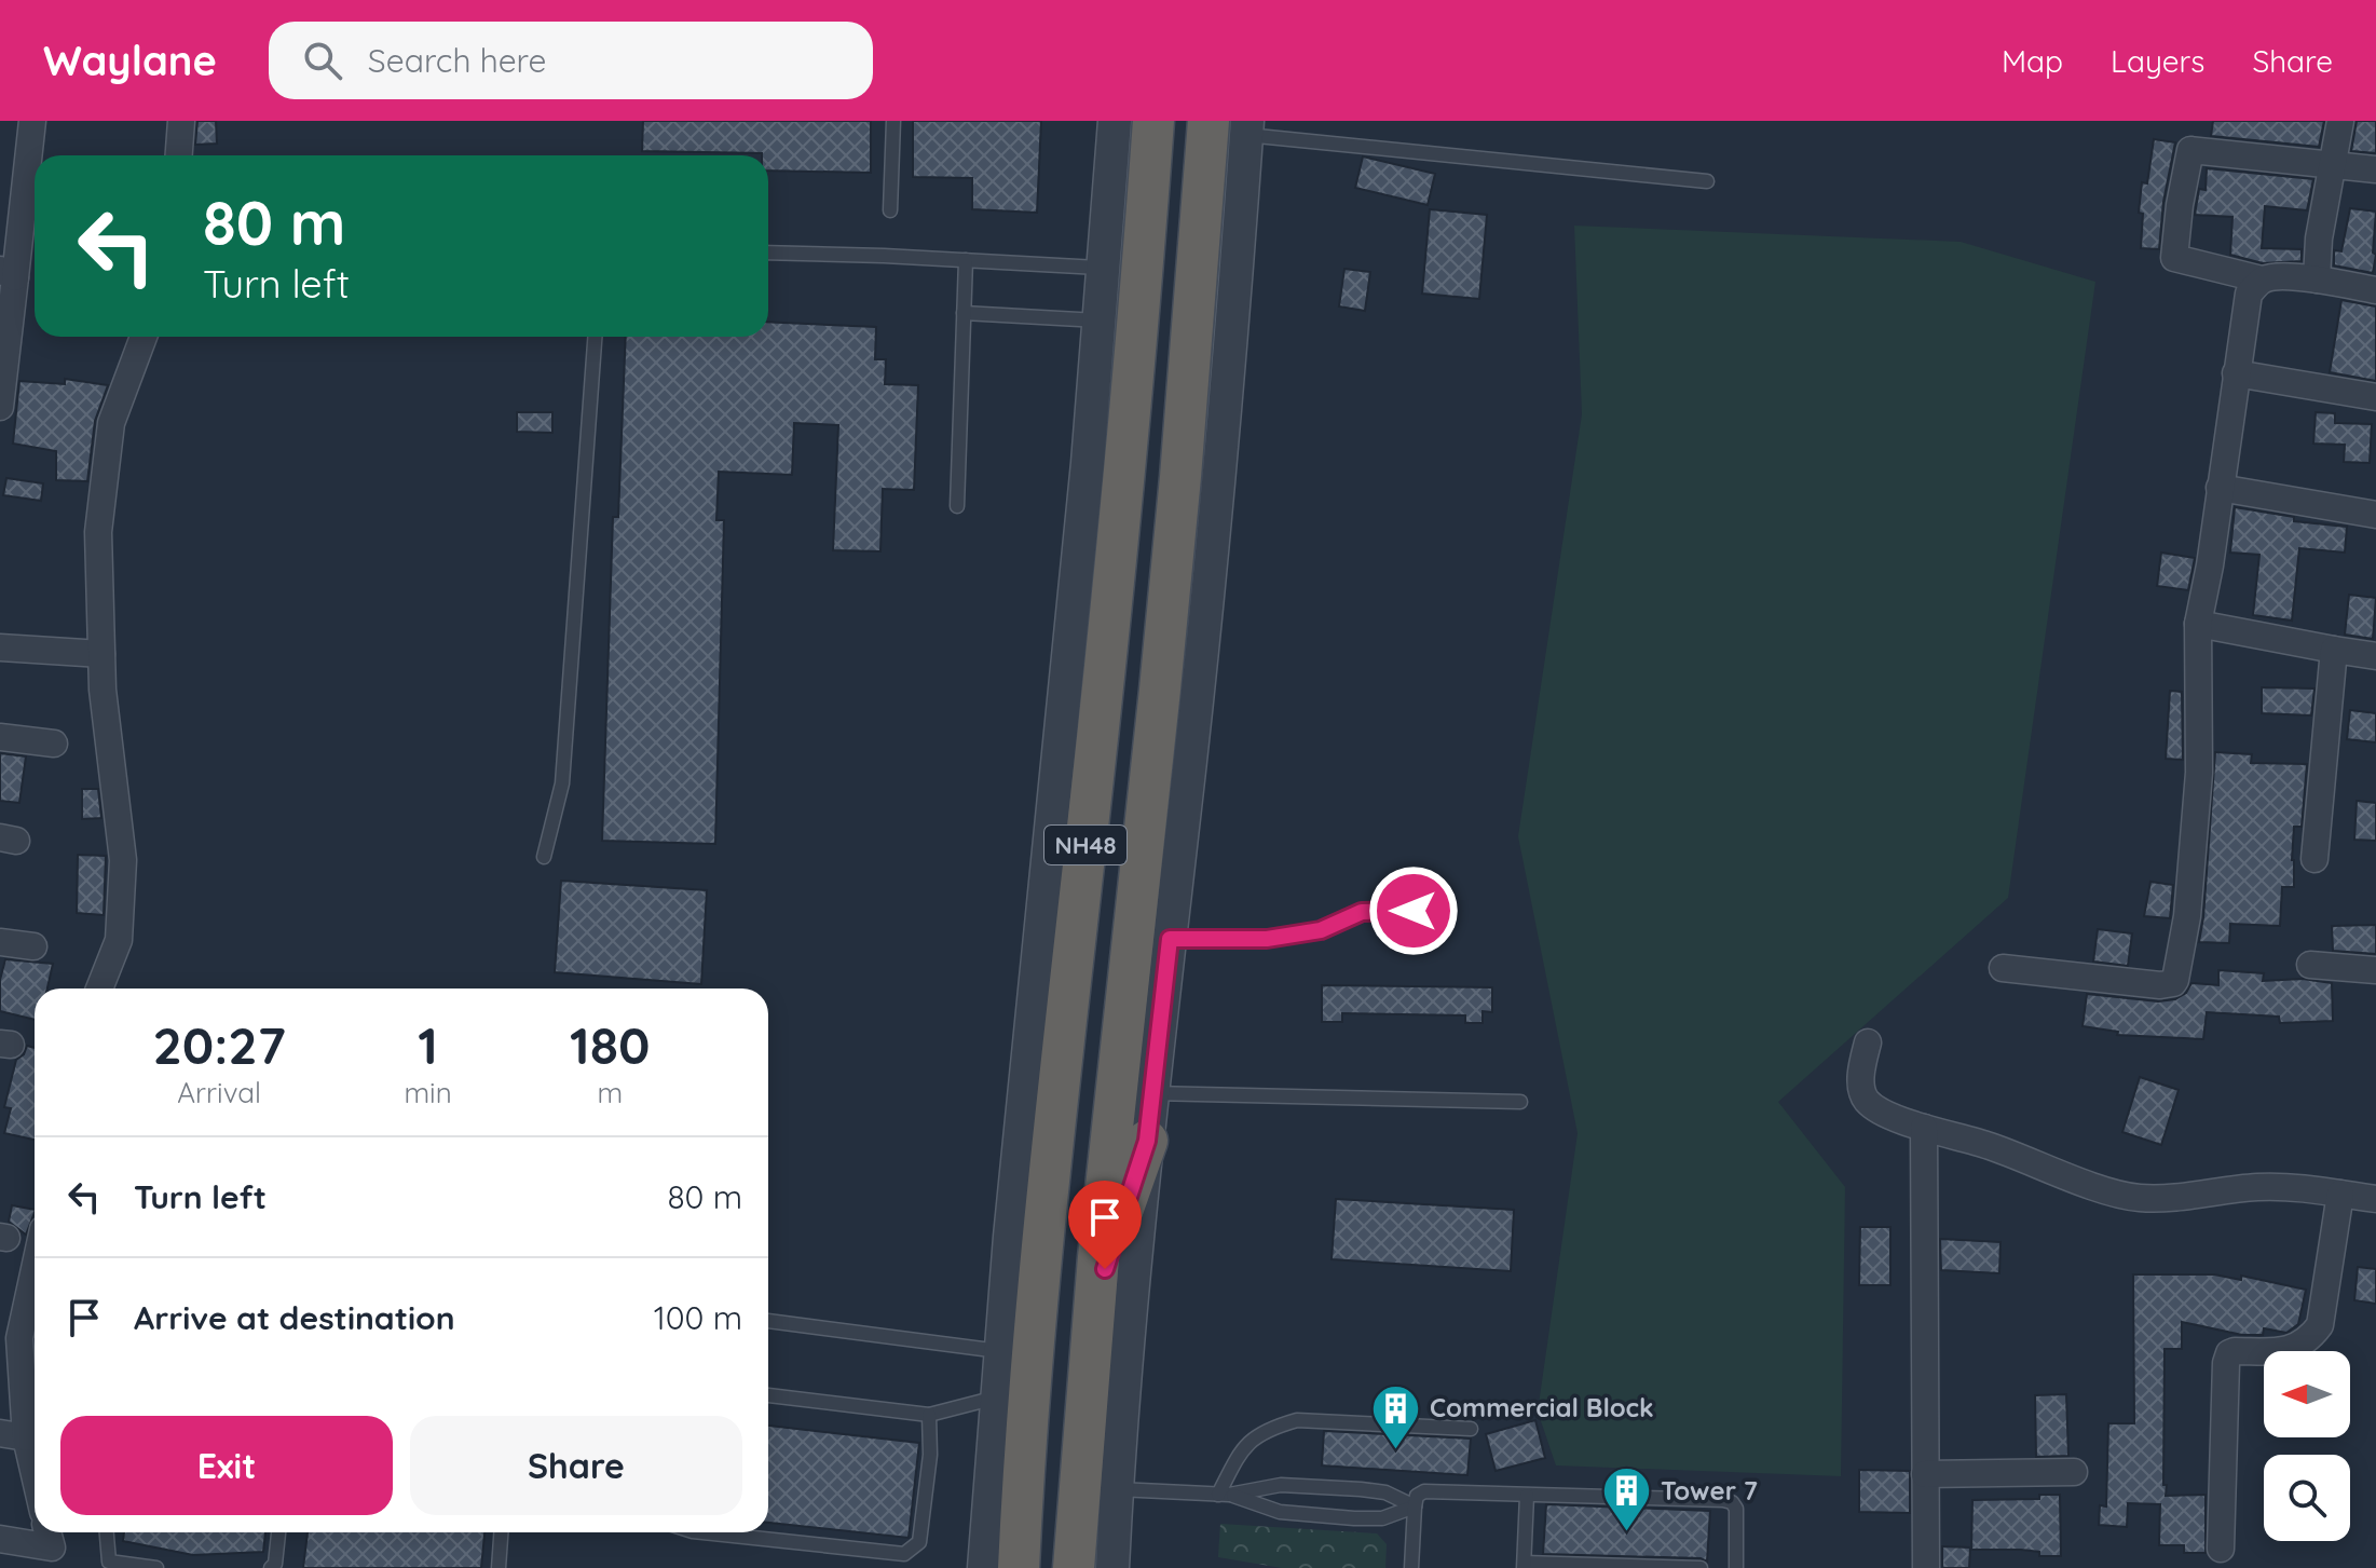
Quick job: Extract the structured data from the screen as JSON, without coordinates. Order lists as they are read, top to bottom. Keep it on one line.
{"streets":{"highway":["NH48"]},"places":{"building":["Commercial Block","Tower 7"]},"north":"left","page":{"header":"Waylane","search":"Search here","nav":["Map","Layers","Share"],"turn":["80 m","Turn left"],"eta":["20:27","Arrival","1","min","180","m"],"list":[{"name":"Turn left","value":"80 m"},{"name":"Arrive at destination","value":"100 m"}],"buttons":["Exit","Share"]}}
